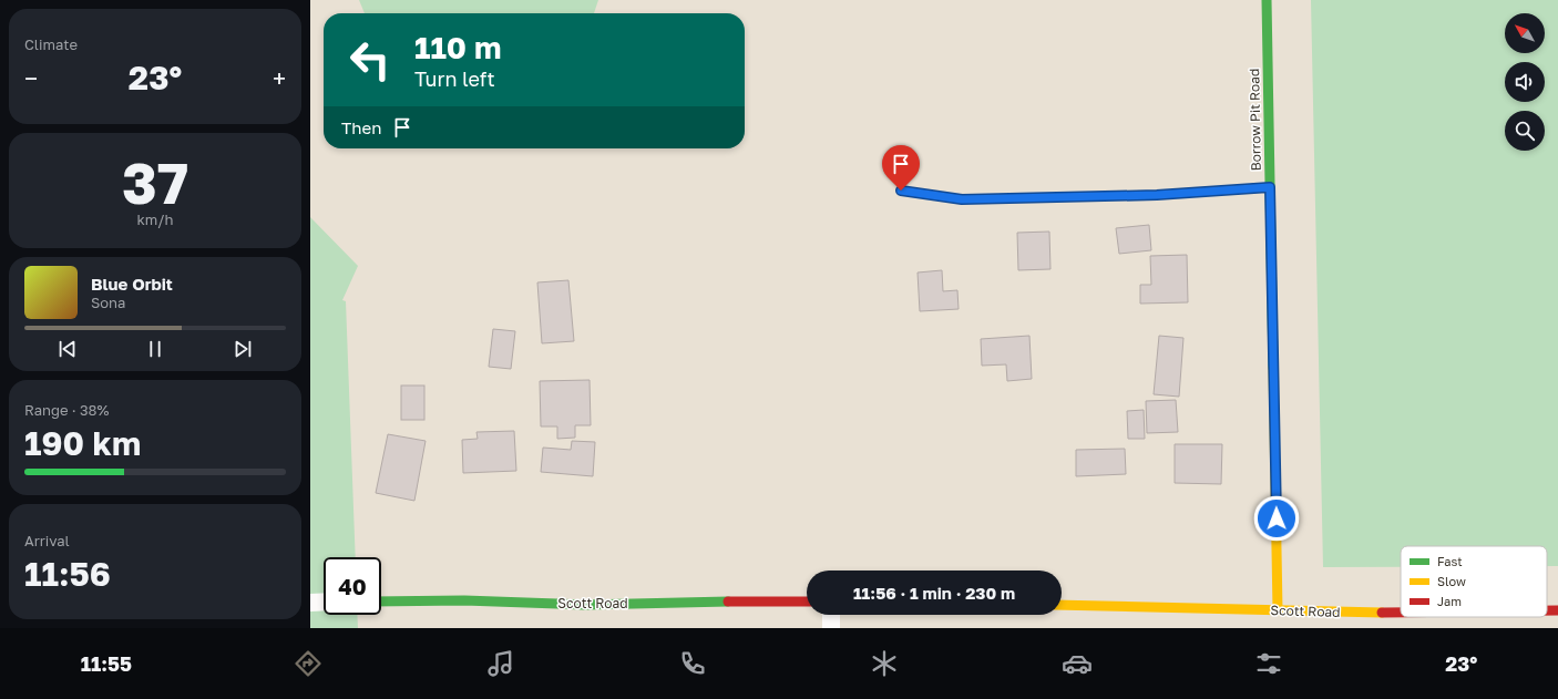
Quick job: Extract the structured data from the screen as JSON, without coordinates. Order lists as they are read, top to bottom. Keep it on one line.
{"streets":{"street":["Borrow Pit Road","Scott Road"]},"crossings":[["Borrow Pit Road","Scott Road"]],"legend":["Fast","Slow","Jam"],"north":"top left","page":{"tile":["Climate",["37","km/h"],["Range · 38%","190 km"],["Arrival","11:56"]],"turn":["110 m","Turn left"],"heat":["−","23°","+"],"then":"Then","song":["Blue Orbit","Sona"],"limit":"40","trip":"11:56 · 1 min · 230 m","tabs":["11:55","23°"]}}
